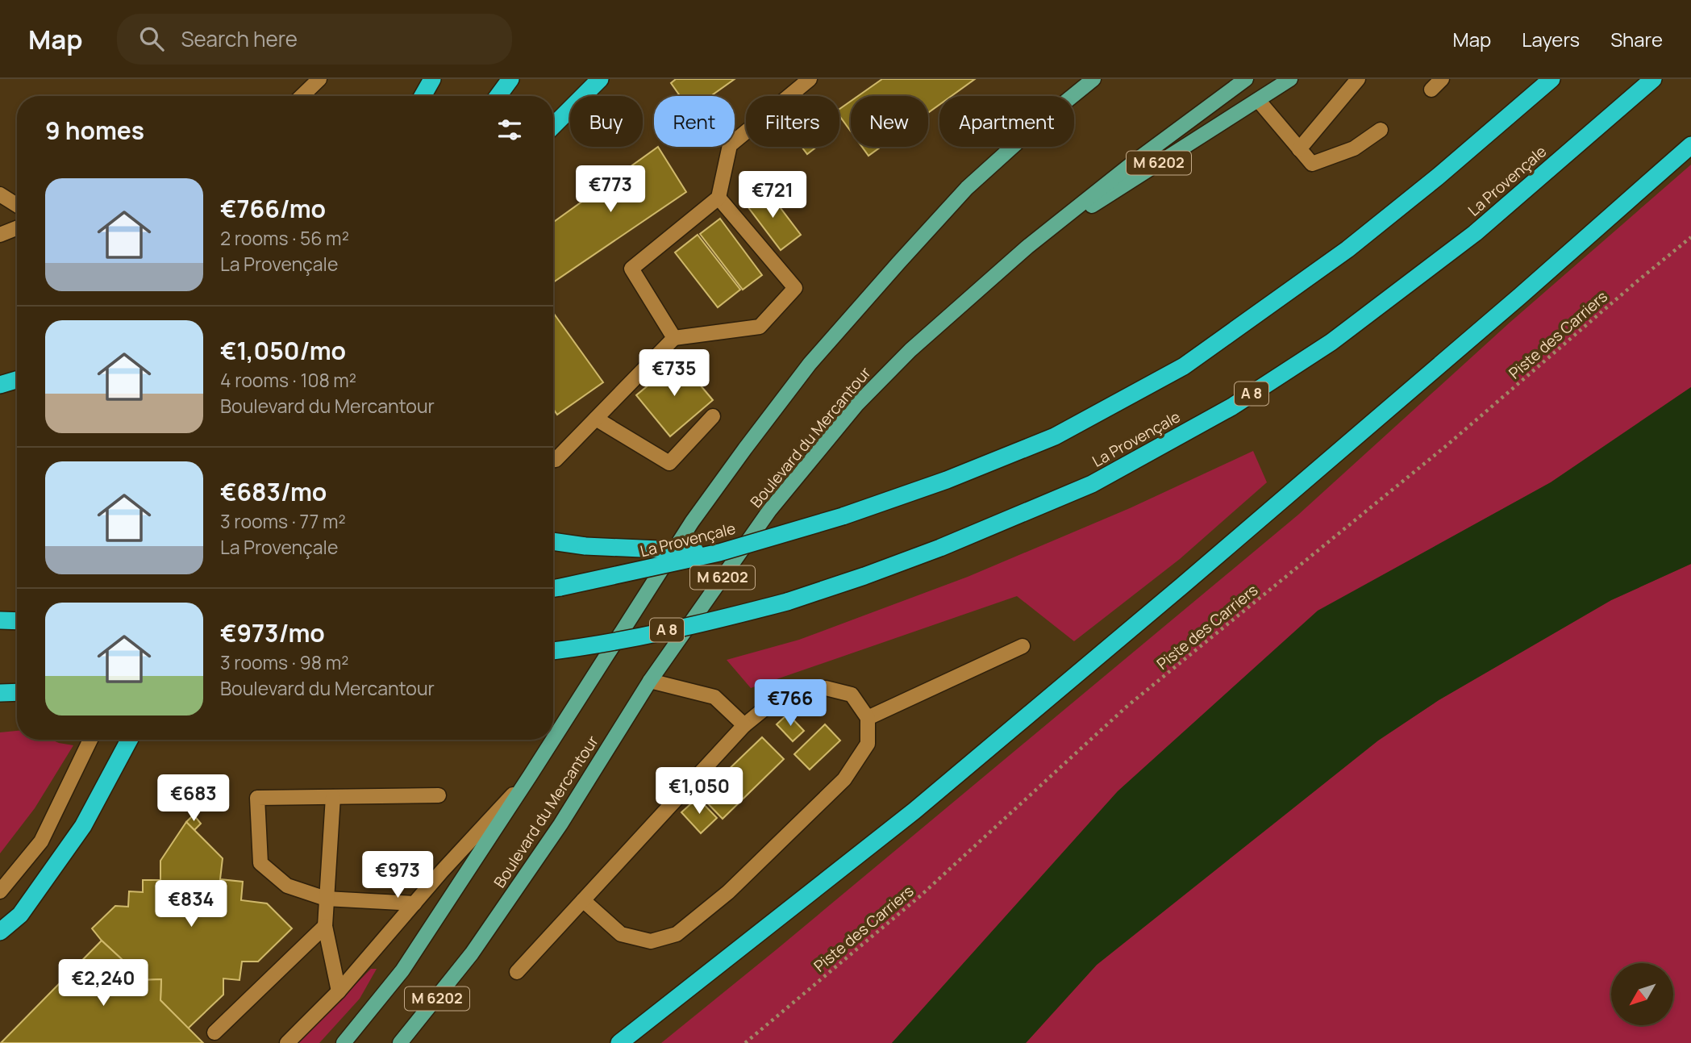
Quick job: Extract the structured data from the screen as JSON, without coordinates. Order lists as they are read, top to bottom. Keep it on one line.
{"streets":{"highway":["La Provençale","A 8"],"main road":["M 6202","Boulevard du Mercantour"],"path":["Piste des Carriers"]},"crossings":[["M 6202","Boulevard du Mercantour"]],"north":"bottom left","page":{"header":"Map","search":"Search here","nav":["Map","Layers","Share"],"chip":["Buy","Rent","Filters","New","Apartment"],"heading":"9 homes","list":[{"name":"€766/mo","note":"2 rooms · 56 m² · La Provençale"},{"name":"€1,050/mo","note":"4 rooms · 108 m² · Boulevard du Mercantour"},{"name":"€683/mo","note":"3 rooms · 77 m² · La Provençale"},{"name":"€973/mo","note":"3 rooms · 98 m² · Boulevard du Mercantour"}],"price":["€773","€721","€735","€766","€1,050","€683","€973","€834","€2,240"]}}
